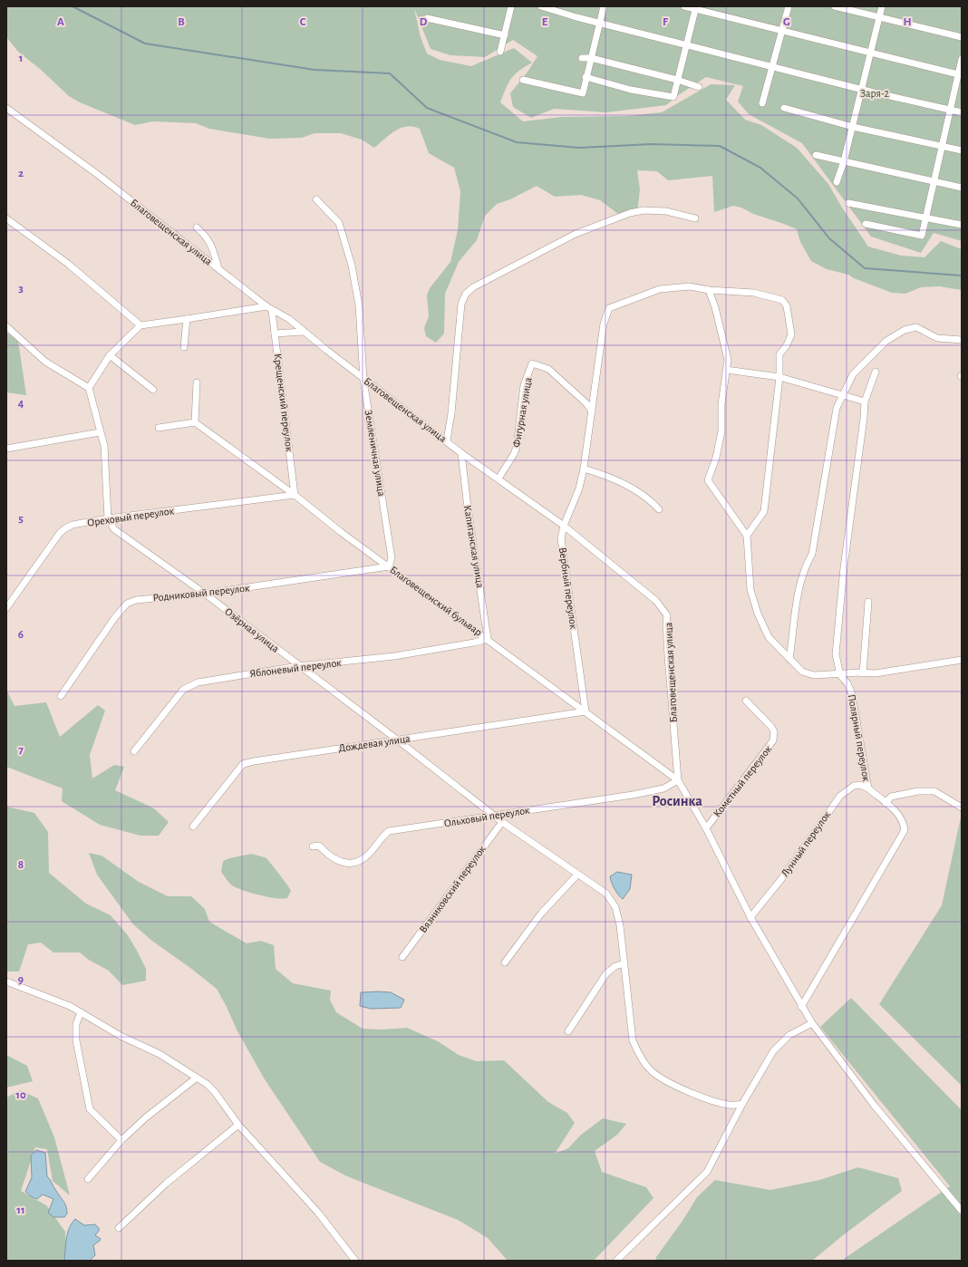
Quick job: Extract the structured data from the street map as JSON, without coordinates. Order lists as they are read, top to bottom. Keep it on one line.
{"streets":{"street":["Благовещенская улица","Крещенский переулок","Фигурная улица","Земленичная улица","Ореховый переулок","Капитанская улица","Вербный переулок","Родниковый переулок","Благовещенский бульвар","Озёрная улица","Яблоневый переулок","Полярный переулок","Дождевая улица","Кометный переулок","Ольховый переулок","Лунный переулок","Вязниковский переулок"]},"crossings":[["Благовещенская улица","Крещенский переулок"],["Благовещенская улица","Фигурная улица"],["Благовещенская улица","Земленичная улица"],["Благовещенская улица","Капитанская улица"],["Благовещенская улица","Вербный переулок"],["Благовещенская улица","Благовещенский бульвар"],["Благовещенская улица","Ольховый переулок"],["Крещенский переулок","Ореховый переулок"],["Крещенский переулок","Благовещенский бульвар"],["Фигурная улица","Вербный переулок"],["Земленичная улица","Родниковый переулок"],["Земленичная улица","Благовещенский бульвар"],["Ореховый переулок","Благовещенский бульвар"],["Ореховый переулок","Озёрная улица"],["Капитанская улица","Благовещенский бульвар"],["Капитанская улица","Яблоневый переулок"],["Вербный переулок","Благовещенский бульвар"],["Вербный переулок","Дождевая улица"],["Родниковый переулок","Благовещенский бульвар"],["Родниковый переулок","Озёрная улица"],["Благовещенский бульвар","Яблоневый переулок"],["Благовещенский бульвар","Дождевая улица"],["Благовещенский бульвар","Ольховый переулок"],["Озёрная улица","Яблоневый переулок"],["Озёрная улица","Дождевая улица"],["Озёрная улица","Ольховый переулок"],["Озёрная улица","Вязниковский переулок"],["Полярный переулок","Лунный переулок"]],"districts":["Росинка"],"parks":["Заря-2"],"grid":{"columns":["A","B","C","D","E","F","G","H"],"rows":["1","2","3","4","5","6","7","8","9","10","11"]}}
